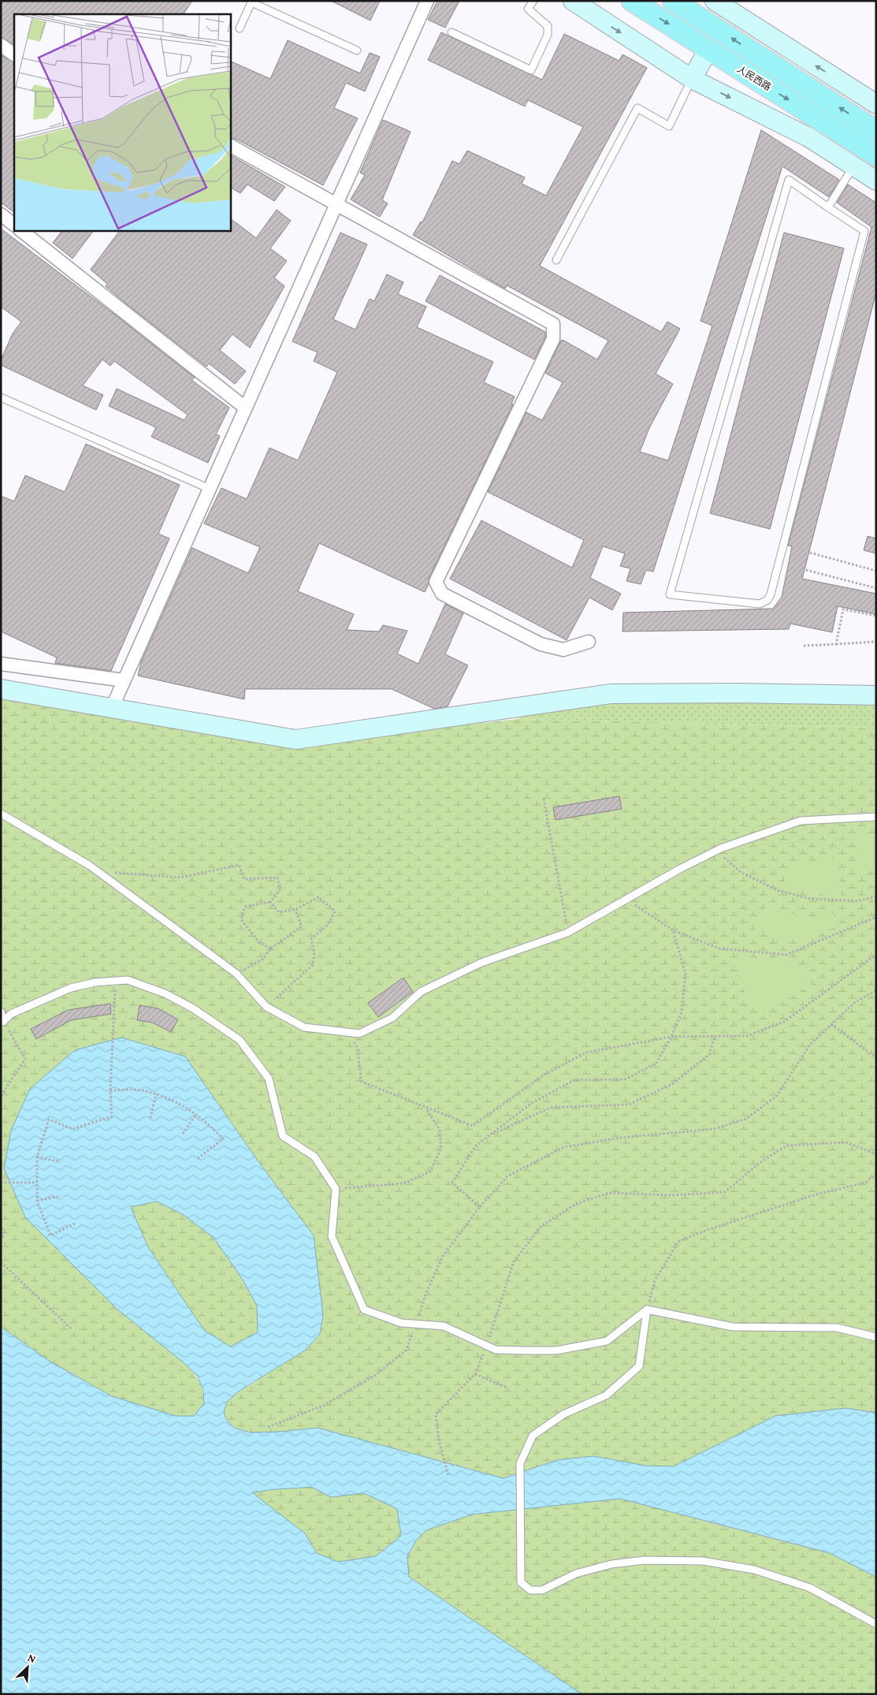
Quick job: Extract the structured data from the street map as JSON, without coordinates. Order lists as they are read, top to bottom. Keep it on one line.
{"streets":{"main road":["人民西路"]},"north":"top right"}
